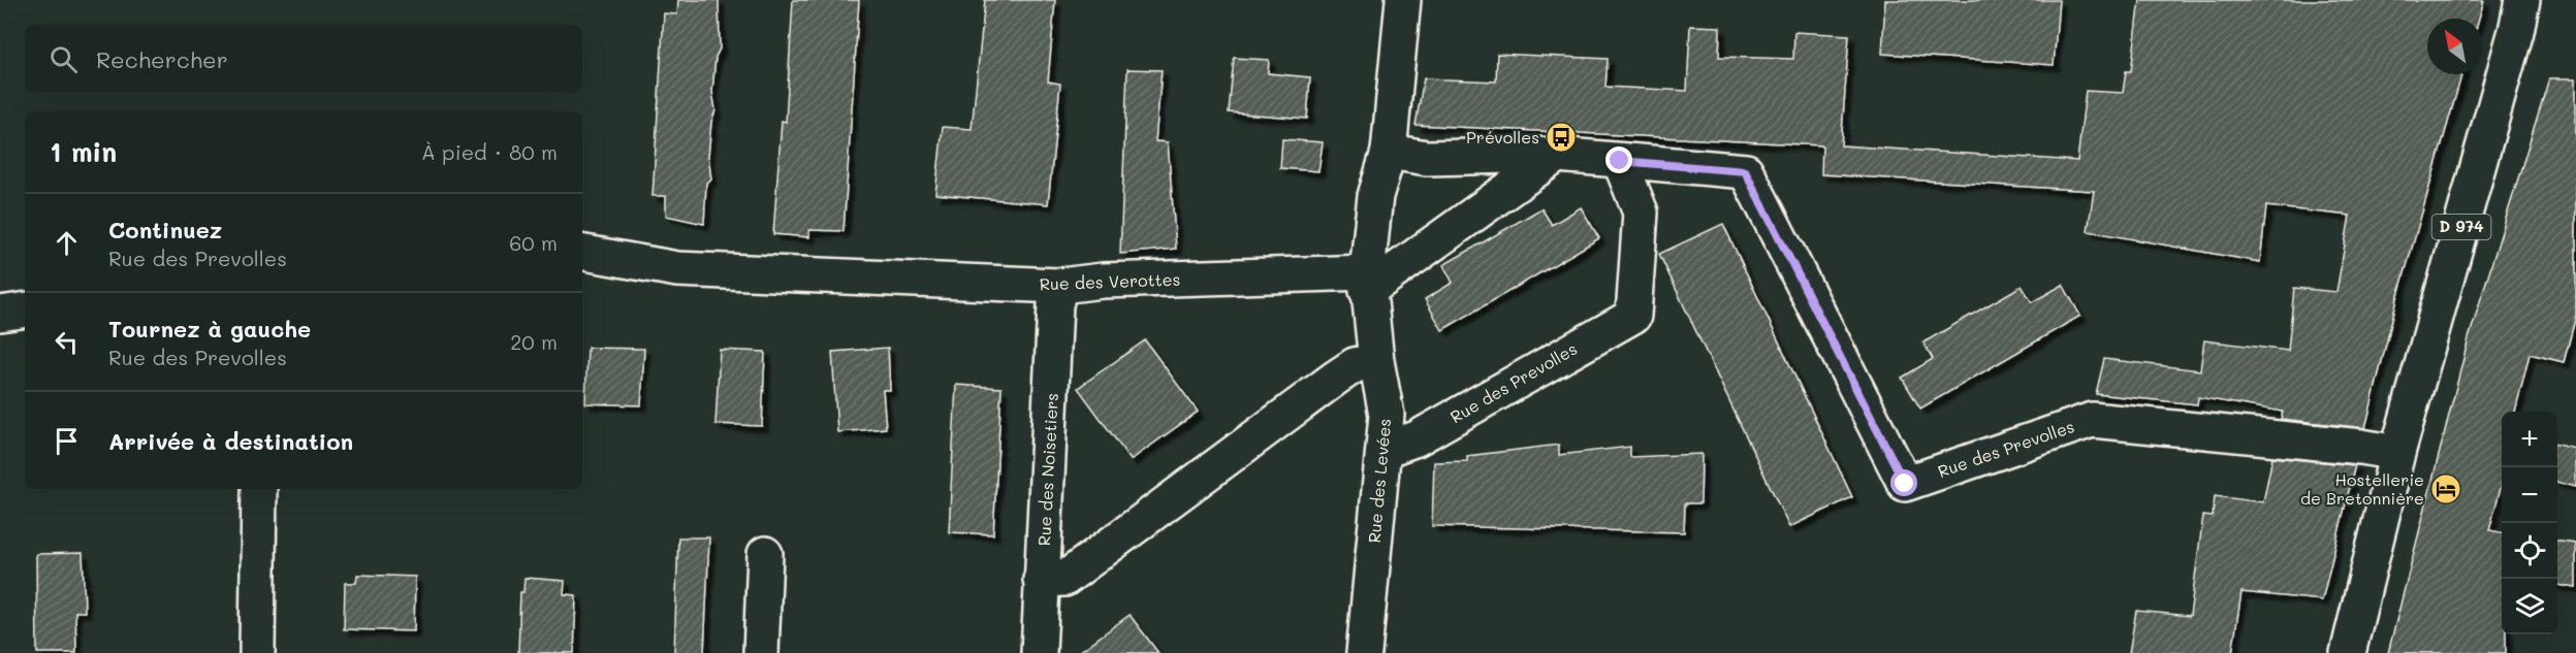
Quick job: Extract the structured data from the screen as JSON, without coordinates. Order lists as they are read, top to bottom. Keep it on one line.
{"streets":{"street":["D 974","Rue des Verottes","Rue des Prevolles","Rue des Noisetiers","Rue des Levées"]},"crossings":[["D 974","Rue des Prevolles"],["Rue des Verottes","Rue des Noisetiers"],["Rue des Verottes","Rue des Levées"],["Rue des Prevolles","Rue des Levées"]],"places":{"bus stop":["Prévolles"],"hotel":["Hostellerie de Bretonnière"]},"north":"top left","page":{"search":"Rechercher","heading":["1 min","À pied · 80 m"],"list":[["Continuez","Rue des Prevolles","60 m"],["Tournez à gauche","Rue des Prevolles","20 m"],"Arrivée à destination"],"map_buttons":["+","−"]}}
